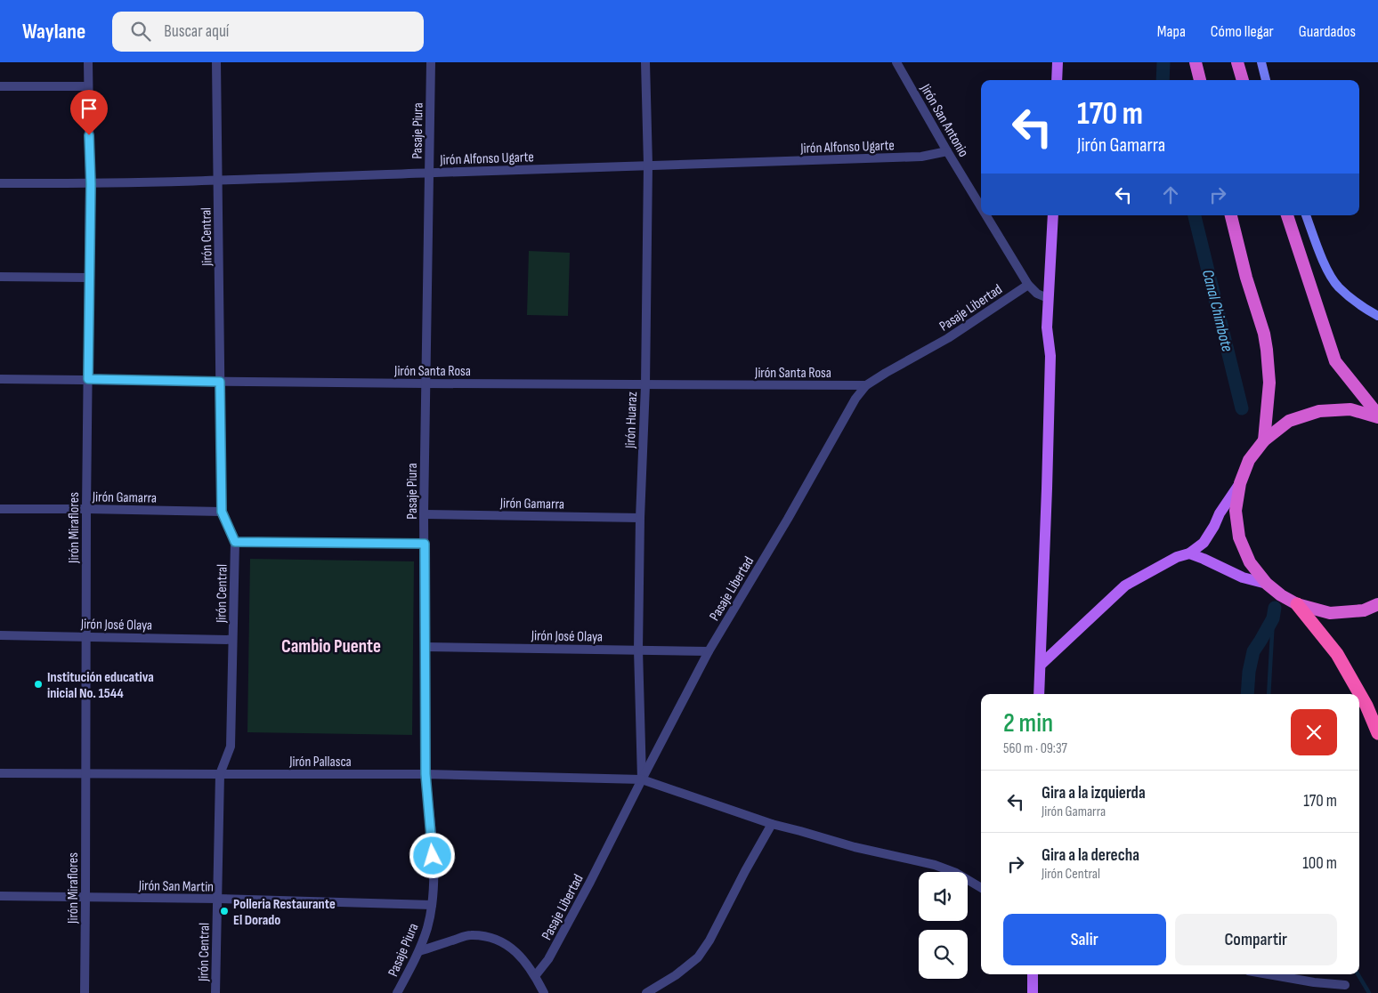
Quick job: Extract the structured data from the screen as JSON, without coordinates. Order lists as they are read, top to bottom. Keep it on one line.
{"streets":{"street":["Jirón San Antonio","Pasaje Piura","Jirón Alfonso Ugarte","Jirón Central","Pasaje Libertad","Jirón Santa Rosa","Jirón Huaraz","Jirón Gamarra","Jirón Miraflores","Jirón José Olaya","Jirón Pallasca","Jirón San Martin"]},"crossings":[["Jirón San Antonio","Jirón Alfonso Ugarte"],["Jirón San Antonio","Pasaje Libertad"],["Pasaje Piura","Jirón Alfonso Ugarte"],["Pasaje Piura","Jirón Santa Rosa"],["Pasaje Piura","Jirón Gamarra"],["Pasaje Piura","Jirón José Olaya"],["Pasaje Piura","Jirón Pallasca"],["Pasaje Piura","Jirón San Martin"],["Jirón Alfonso Ugarte","Jirón Central"],["Jirón Alfonso Ugarte","Jirón Huaraz"],["Jirón Alfonso Ugarte","Jirón Miraflores"],["Jirón Central","Jirón Santa Rosa"],["Jirón Central","Jirón Gamarra"],["Jirón Central","Jirón José Olaya"],["Jirón Central","Jirón Pallasca"],["Jirón Central","Jirón San Martin"],["Pasaje Libertad","Jirón Santa Rosa"],["Pasaje Libertad","Jirón Huaraz"],["Pasaje Libertad","Jirón José Olaya"],["Pasaje Libertad","Jirón Pallasca"],["Jirón Santa Rosa","Jirón Huaraz"],["Jirón Santa Rosa","Jirón Miraflores"],["Jirón Huaraz","Jirón Gamarra"],["Jirón Huaraz","Jirón José Olaya"],["Jirón Huaraz","Jirón Pallasca"],["Jirón Gamarra","Jirón Miraflores"],["Jirón Miraflores","Jirón José Olaya"],["Jirón Miraflores","Jirón Pallasca"],["Jirón Miraflores","Jirón San Martin"]],"districts":["Cambio Puente"],"water":["Canal Chimbote"],"places":["Institución educativa inicial No. 1544","Polleria Restaurante El Dorado"],"page":{"header":"Waylane","search":"Buscar aquí","nav":["Mapa","Cómo llegar","Guardados"],"turn":["170 m","Jirón Gamarra"],"heading":["2 min","560 m · 09:37"],"list":[{"name":"Gira a la izquierda","note":"Jirón Gamarra","value":"170 m"},{"name":"Gira a la derecha","note":"Jirón Central","value":"100 m"}],"buttons":["Salir","Compartir"]}}
